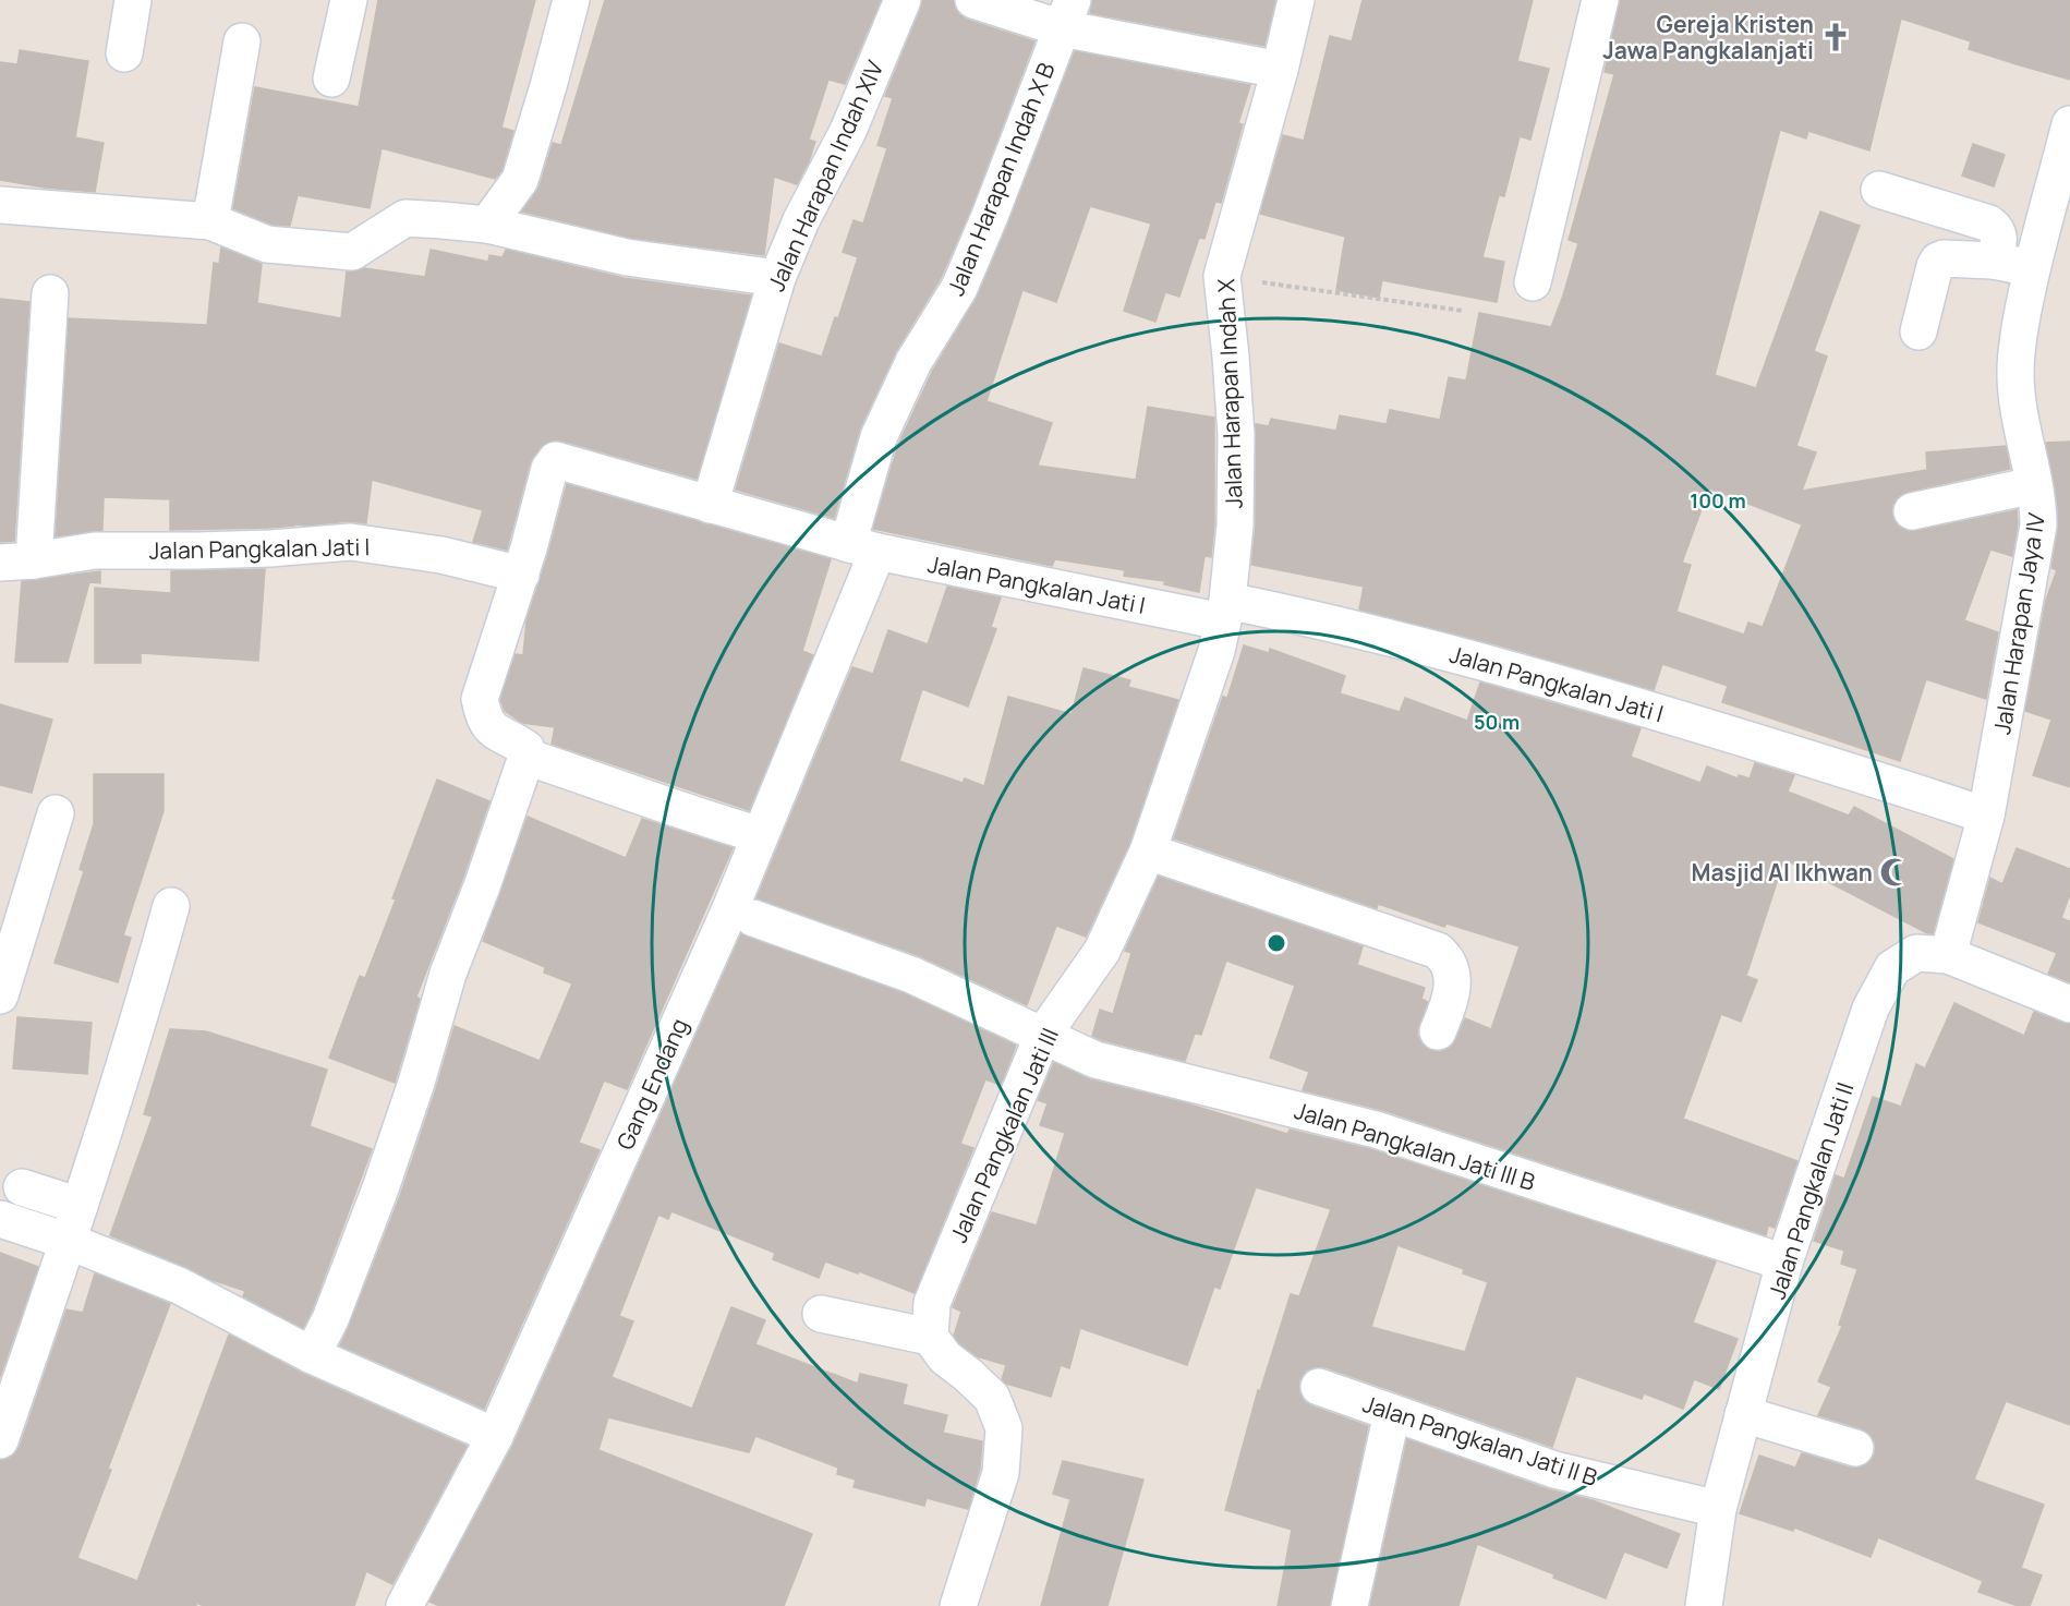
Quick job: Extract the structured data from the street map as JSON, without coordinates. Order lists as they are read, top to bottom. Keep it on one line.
{"streets":{"street":["Jalan Harapan Indah XIV","Jalan Harapan Indah X B","Jalan Harapan Indah X","Jalan Pangkalan Jati I","Jalan Harapan Jaya IV","Gang Endang","Jalan Pangkalan Jati III","Jalan Pangkalan Jati III B","Jalan Pangkalan Jati II","Jalan Pangkalan Jati II B"]},"crossings":[["Jalan Harapan Indah XIV","Jalan Pangkalan Jati I"],["Jalan Harapan Indah X B","Jalan Pangkalan Jati I"],["Jalan Harapan Indah X B","Gang Endang"],["Jalan Harapan Indah X","Jalan Pangkalan Jati I"],["Jalan Harapan Indah X","Jalan Pangkalan Jati III"],["Jalan Pangkalan Jati I","Jalan Harapan Jaya IV"],["Jalan Pangkalan Jati I","Gang Endang"],["Jalan Pangkalan Jati I","Jalan Pangkalan Jati III"],["Jalan Pangkalan Jati III","Jalan Pangkalan Jati III B"],["Jalan Pangkalan Jati III B","Jalan Pangkalan Jati II"],["Jalan Pangkalan Jati II","Jalan Pangkalan Jati II B"]],"places":{"church":["Gereja Kristen Jawa Pangkalanjati"],"mosque":["Masjid Al Ikhwan"]},"rings":["100 m","50 m"]}
